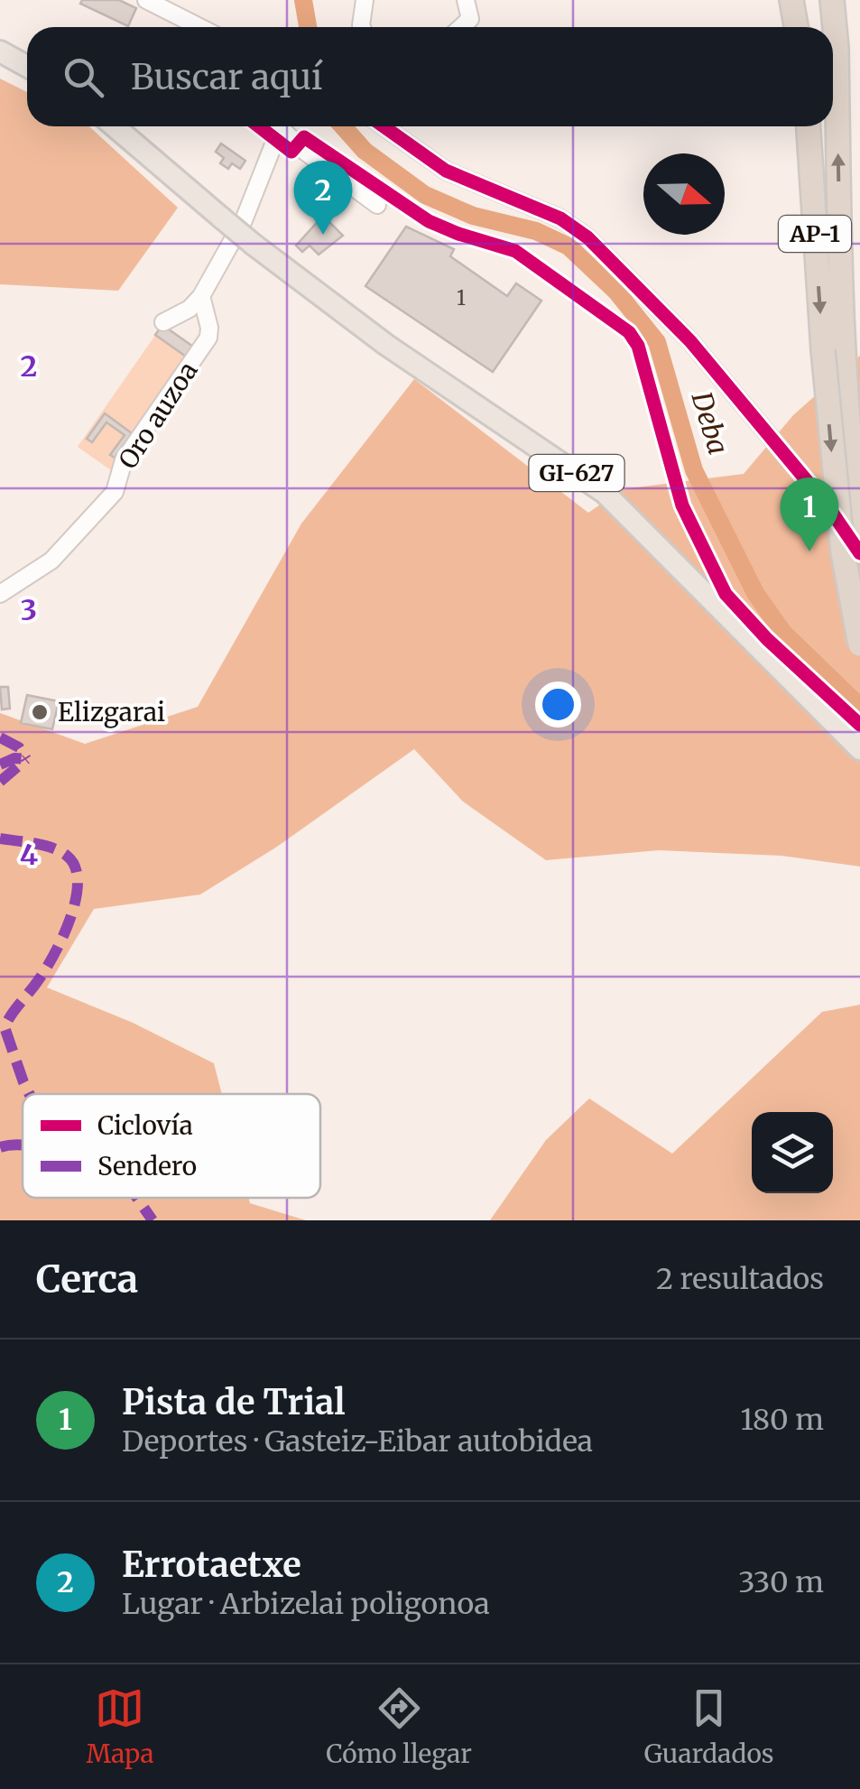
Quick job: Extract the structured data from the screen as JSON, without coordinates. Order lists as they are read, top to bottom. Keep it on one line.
{"streets":{"highway":["AP-1"],"main road":["GI-627"],"street":["Oro auzoa"]},"water":["Deba"],"places":["Elizgarai"],"house_numbers":["1"],"legend":["Ciclovía","Sendero"],"north":"right","page":{"search":"Buscar aquí","pins":["2","1"],"heading":["Cerca","2 resultados"],"list":[{"mark":"1","name":"Pista de Trial","note":"Deportes · Gasteiz-Eibar autobidea","value":"180 m"},{"mark":"2","name":"Errotaetxe","note":"Lugar · Arbizelai poligonoa","value":"330 m"}],"nav":["Mapa","Cómo llegar","Guardados"]},"grid":{"rows":["2","3","4"]}}
